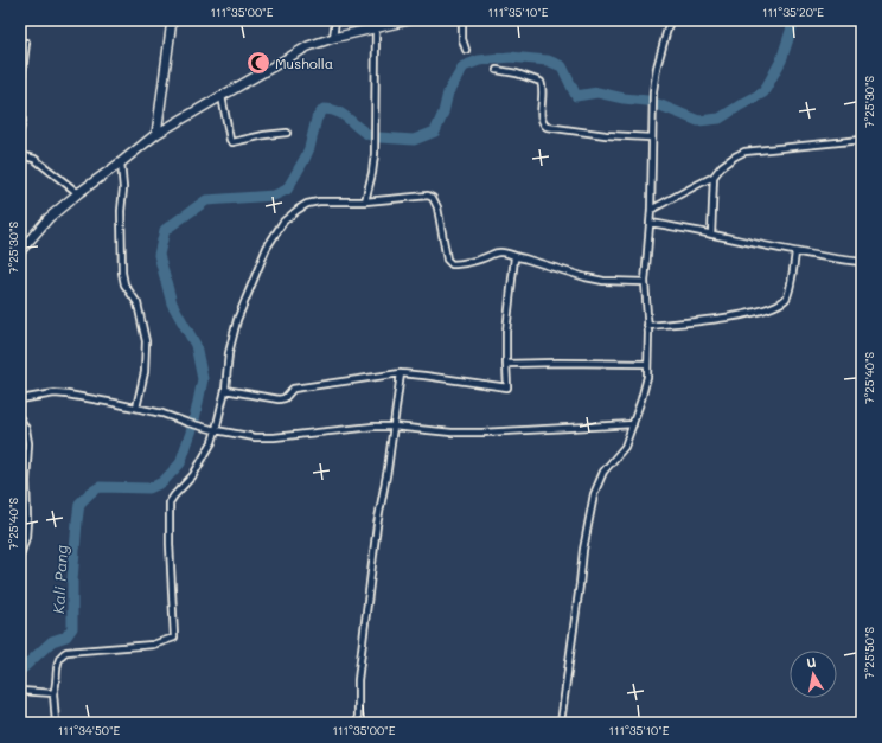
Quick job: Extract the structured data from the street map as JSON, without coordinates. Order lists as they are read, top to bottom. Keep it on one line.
{"water":["Kali Pang"],"places":{"mosque":["Musholla"]},"north":"top","coordinates":["111°35'00\"E","111°35'10\"E","111°35'20\"E","7°25'30\"S","7°25'40\"S","7°25'50\"S","111°34'50\"E"]}
